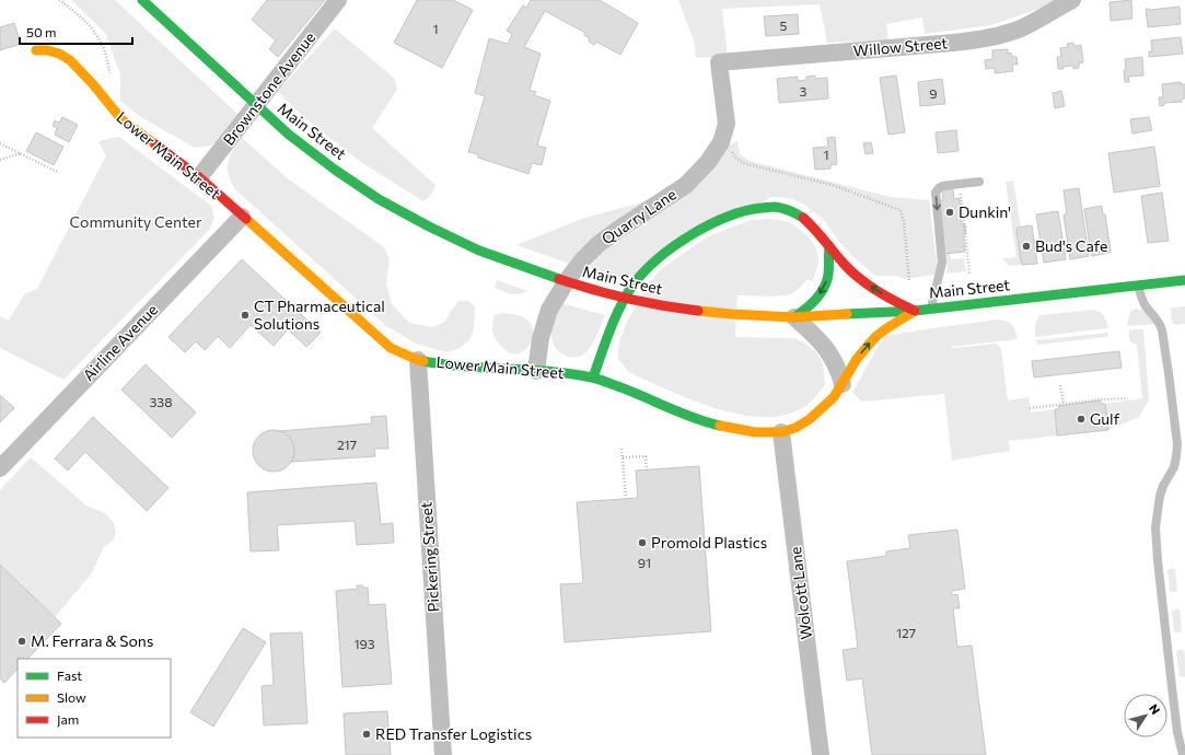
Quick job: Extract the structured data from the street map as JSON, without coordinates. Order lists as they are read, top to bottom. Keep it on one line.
{"streets":{"main road":["Main Street","Lower Main Street"],"street":["Willow Street","Brownstone Avenue","Quarry Lane","Airline Avenue","Pickering Street","Wolcott Lane"]},"crossings":[["Willow Street","Quarry Lane"],["Brownstone Avenue","Lower Main Street"],["Main Street","Lower Main Street"],["Lower Main Street","Quarry Lane"],["Lower Main Street","Airline Avenue"],["Lower Main Street","Pickering Street"],["Lower Main Street","Wolcott Lane"]],"parks":["Community Center"],"places":["Dunkin'","Bud's Cafe","CT Pharmaceutical Solutions","Gulf","Promold Plastics","M. Ferrara & Sons","RED Transfer Logistics"],"house_numbers":["5","1","3","9","1","338","217","91","127","193"],"legend":["Fast","Slow","Jam"],"scale_bar":"50 m","north":"top right"}
